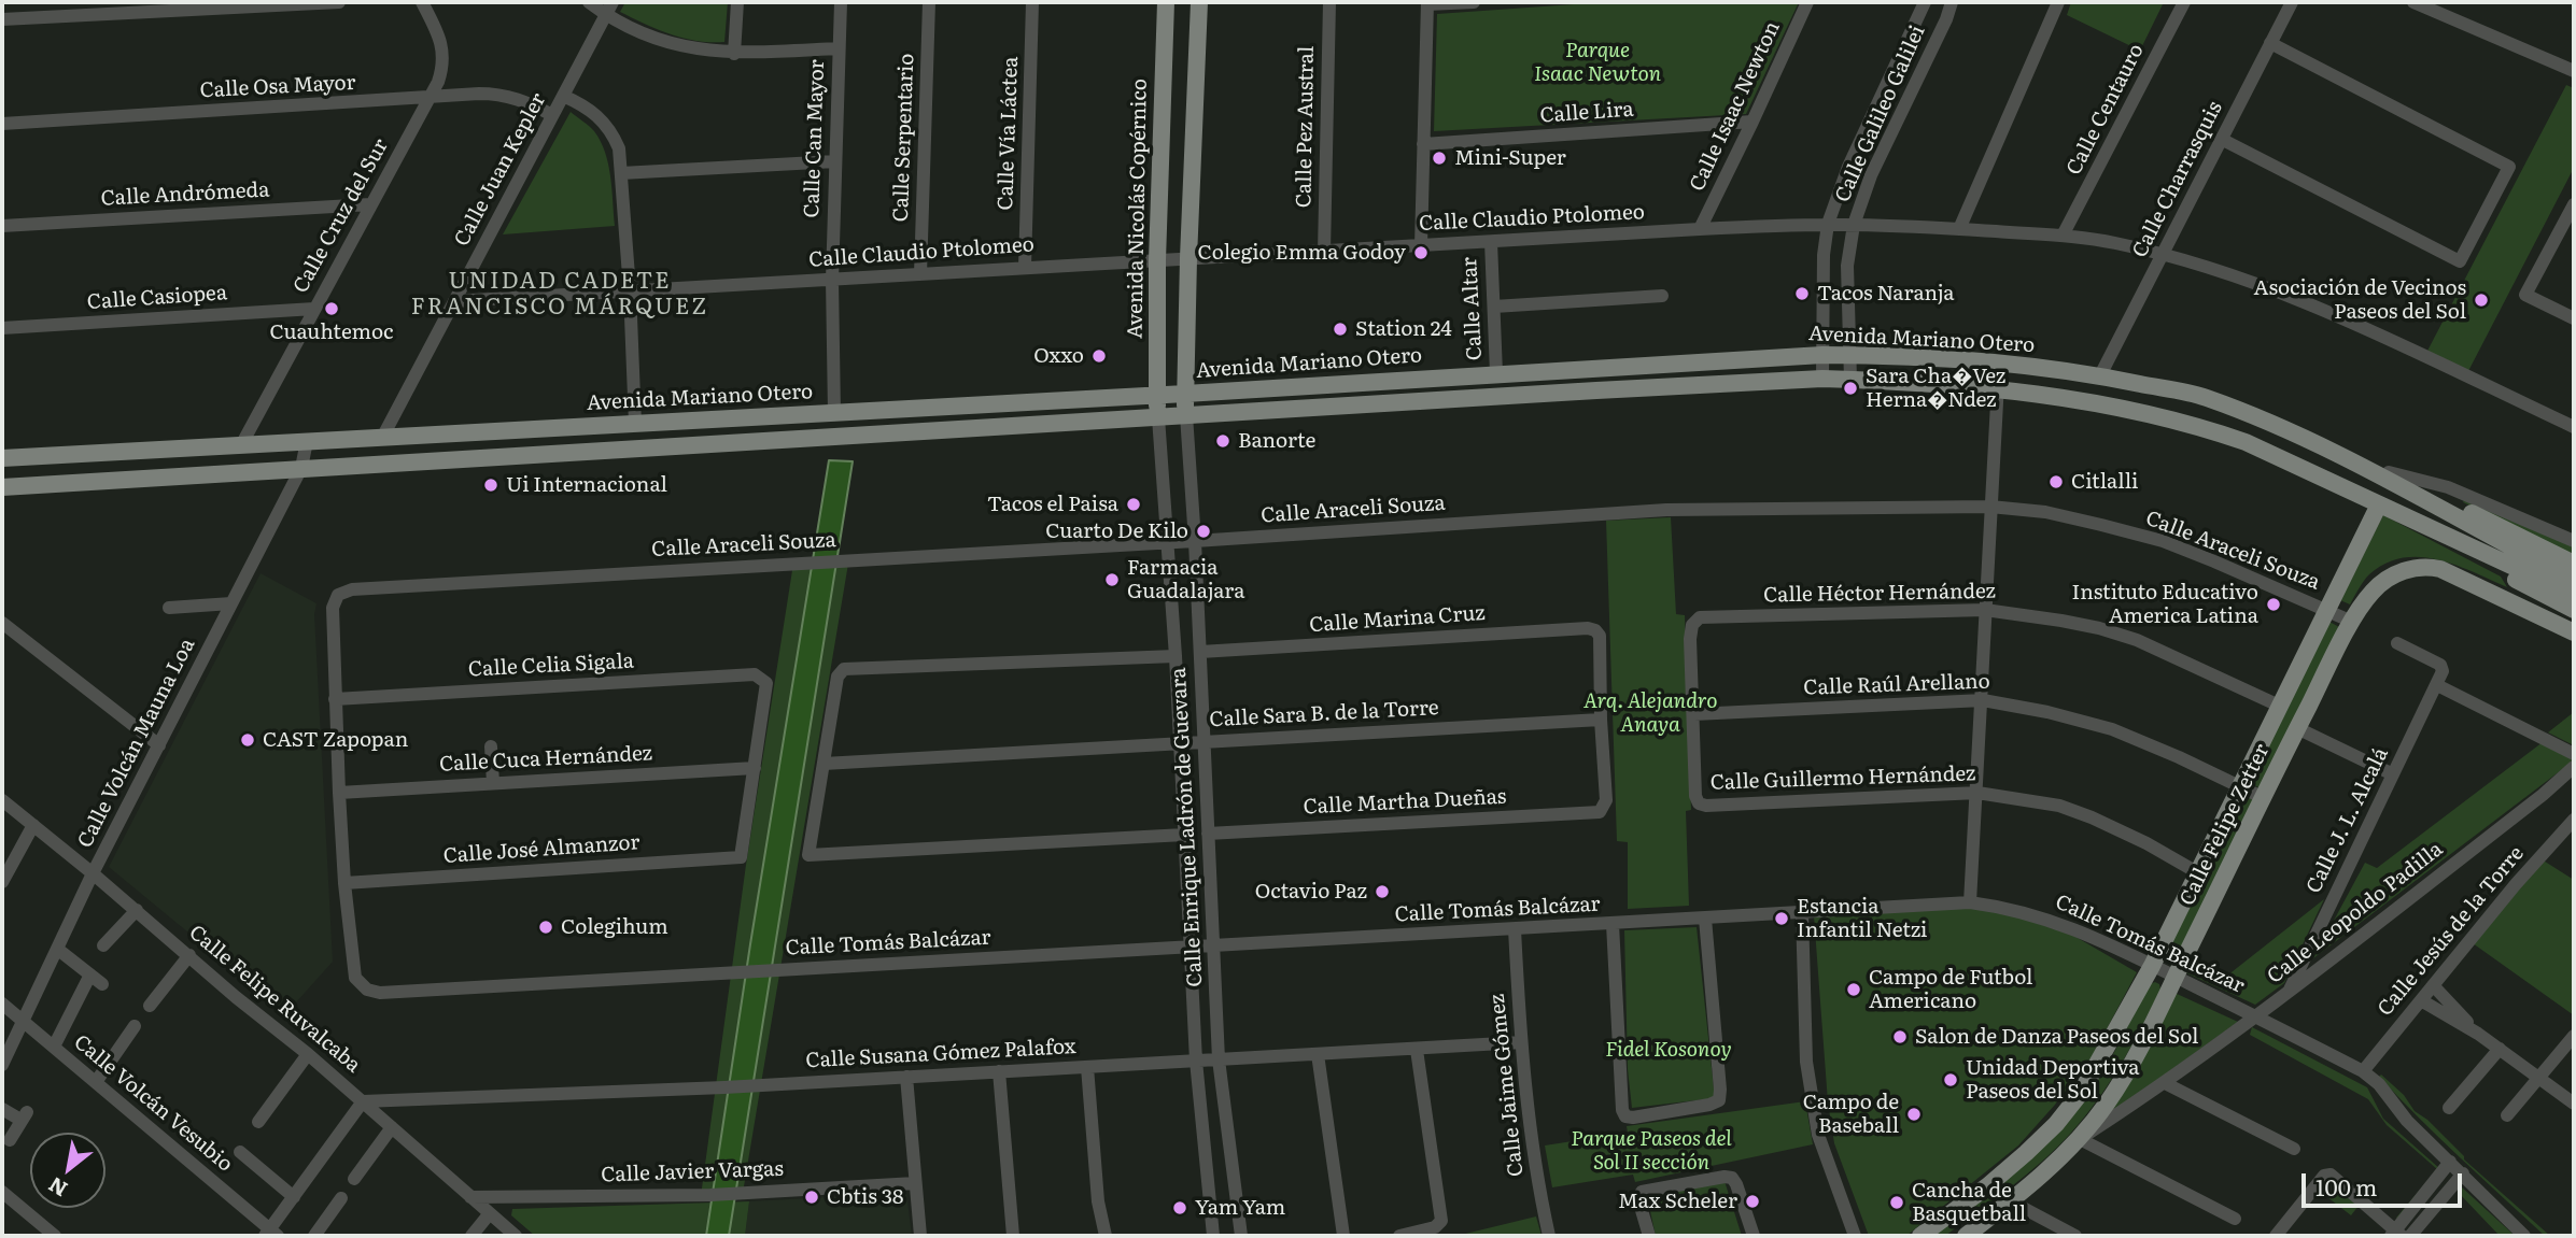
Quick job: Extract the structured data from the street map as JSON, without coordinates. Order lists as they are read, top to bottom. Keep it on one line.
{"streets":{"main road":["Avenida Nicolás Copérnico","Avenida Mariano Otero","Calle Felipe Zetter"],"street":["Calle Osa Mayor","Calle Isaac Newton","Calle Centauro","Calle Lira","Calle Galileo Galilei","Calle Pez Austral","Calle Vía Láctea","Calle Serpentario","Calle Can Mayor","Calle Juan Kepler","Calle Charrasquis","Calle Andrómeda","Calle Cruz del Sur","Calle Claudio Ptolomeo","Calle Casiopea","Calle Altar","Calle Araceli Souza","Calle Héctor Hernández","Calle Marina Cruz","Calle Celia Sigala","Calle Raúl Arellano","Calle Sara B. de la Torre","Calle Volcán Mauna Loa","Calle Cuca Hernández","Calle Guillermo Hernández","Calle Martha Dueñas","Calle J. L. Alcalá","Calle Enrique Ladrón de Guevara","Calle José Almanzor","Calle Tomás Balcázar","Calle Leopoldo Padilla","Calle Jesús de la Torre","Calle Felipe Ruvalcaba","Calle Susana Gómez Palafox","Calle Jaime Gómez","Calle Volcán Vesubio","Calle Javier Vargas"]},"crossings":[["Calle Osa Mayor","Calle Juan Kepler"],["Calle Osa Mayor","Calle Cruz del Sur"],["Calle Isaac Newton","Calle Lira"],["Calle Isaac Newton","Calle Claudio Ptolomeo"],["Calle Centauro","Calle Claudio Ptolomeo"],["Calle Galileo Galilei","Calle Claudio Ptolomeo"],["Calle Galileo Galilei","Avenida Mariano Otero"],["Calle Pez Austral","Calle Claudio Ptolomeo"],["Calle Vía Láctea","Calle Claudio Ptolomeo"],["Calle Serpentario","Calle Claudio Ptolomeo"],["Calle Can Mayor","Calle Claudio Ptolomeo"],["Calle Can Mayor","Avenida Mariano Otero"],["Calle Juan Kepler","Calle Claudio Ptolomeo"],["Calle Juan Kepler","Avenida Mariano Otero"],["Calle Charrasquis","Calle Claudio Ptolomeo"],["Calle Charrasquis","Avenida Mariano Otero"],["Calle Andrómeda","Calle Cruz del Sur"],["Avenida Nicolás Copérnico","Calle Claudio Ptolomeo"],["Avenida Nicolás Copérnico","Avenida Mariano Otero"],["Avenida Nicolás Copérnico","Calle Enrique Ladrón de Guevara"],["Calle Cruz del Sur","Calle Casiopea"],["Calle Cruz del Sur","Avenida Mariano Otero"],["Calle Claudio Ptolomeo","Calle Altar"],["Calle Altar","Avenida Mariano Otero"],["Avenida Mariano Otero","Calle Volcán Mauna Loa"],["Avenida Mariano Otero","Calle Felipe Zetter"],["Avenida Mariano Otero","Calle Enrique Ladrón de Guevara"],["Calle Araceli Souza","Calle Celia Sigala"],["Calle Araceli Souza","Calle Felipe Zetter"],["Calle Araceli Souza","Calle Enrique Ladrón de Guevara"],["Calle Héctor Hernández","Calle Raúl Arellano"],["Calle Héctor Hernández","Calle Guillermo Hernández"],["Calle Héctor Hernández","Calle Felipe Zetter"],["Calle Marina Cruz","Calle Sara B. de la Torre"],["Calle Marina Cruz","Calle Martha Dueñas"],["Calle Marina Cruz","Calle Enrique Ladrón de Guevara"],["Calle Celia Sigala","Calle Cuca Hernández"],["Calle Celia Sigala","Calle José Almanzor"],["Calle Raúl Arellano","Calle Guillermo Hernández"],["Calle Raúl Arellano","Calle Felipe Zetter"],["Calle Sara B. de la Torre","Calle Martha Dueñas"],["Calle Sara B. de la Torre","Calle Enrique Ladrón de Guevara"],["Calle Volcán Mauna Loa","Calle Felipe Ruvalcaba"],["Calle Volcán Mauna Loa","Calle Volcán Vesubio"],["Calle Cuca Hernández","Calle José Almanzor"],["Calle Guillermo Hernández","Calle Felipe Zetter"],["Calle Martha Dueñas","Calle Enrique Ladrón de Guevara"],["Calle J. L. Alcalá","Calle Leopoldo Padilla"],["Calle Felipe Zetter","Calle Tomás Balcázar"],["Calle Felipe Zetter","Calle Leopoldo Padilla"],["Calle Enrique Ladrón de Guevara","Calle Tomás Balcázar"],["Calle Enrique Ladrón de Guevara","Calle Susana Gómez Palafox"],["Calle José Almanzor","Calle Tomás Balcázar"],["Calle Tomás Balcázar","Calle Leopoldo Padilla"],["Calle Tomás Balcázar","Calle Jesús de la Torre"],["Calle Tomás Balcázar","Calle Jaime Gómez"],["Calle Felipe Ruvalcaba","Calle Susana Gómez Palafox"],["Calle Felipe Ruvalcaba","Calle Javier Vargas"],["Calle Susana Gómez Palafox","Calle Jaime Gómez"]],"districts":["UNIDAD CADETE FRANCISCO MÁRQUEZ"],"parks":["Parque Isaac Newton","Arq. Alejandro Anaya","Fidel Kosonoy","Parque Paseos del Sol II sección"],"places":["Mini-Super","Colegio Emma Godoy","Tacos Naranja","Asociación de Vecinos Paseos del Sol","Cuauhtemoc","Station 24","Oxxo","Sara Cha�Vez Herna�Ndez","Banorte","Citlalli","Ui Internacional","Tacos el Paisa","Cuarto De Kilo","Farmacia Guadalajara","Instituto Educativo America Latina","CAST Zapopan","Octavio Paz","Estancia Infantil Netzi","Colegihum","Campo de Futbol Americano","Salon de Danza Paseos del Sol","Unidad Deportiva Paseos del Sol","Campo de Baseball","Cbtis 38","Max Scheler","Cancha de Basquetball","Yam Yam"],"scale_bar":"100 m","north":"bottom left"}
